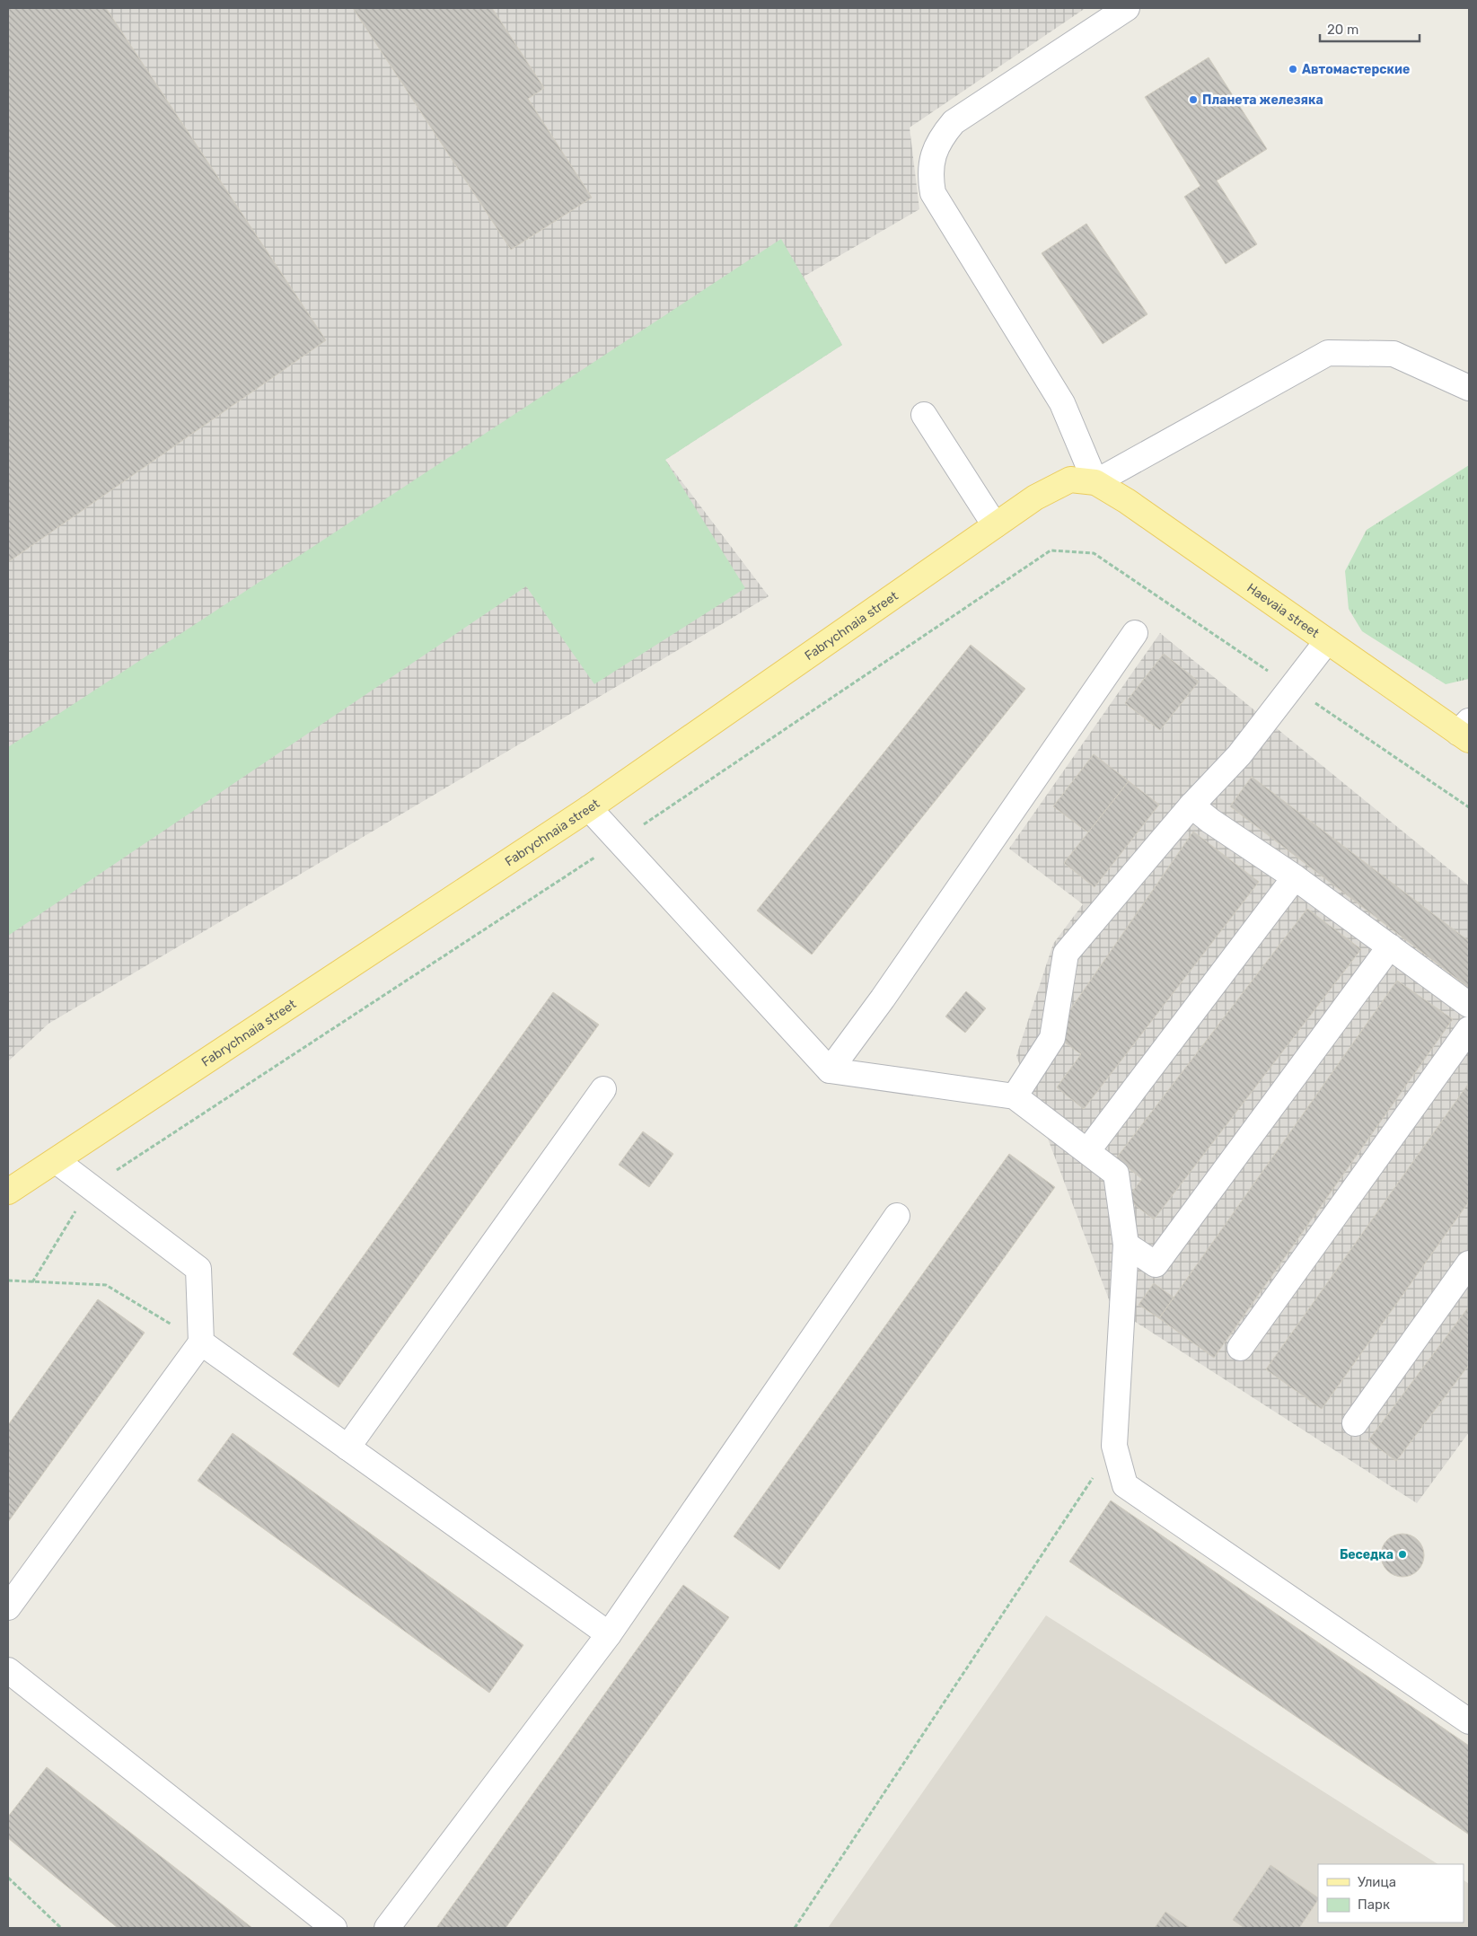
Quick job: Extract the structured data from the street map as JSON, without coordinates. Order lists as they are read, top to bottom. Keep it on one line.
{"streets":{"main road":["Haevaia street","Fabrychnaia street"]},"crossings":[["Haevaia street","Fabrychnaia street"]],"places":["Автомастерские","Планета железяка","Беседка"],"legend":["Улица","Парк"],"scale_bar":"20 m"}
